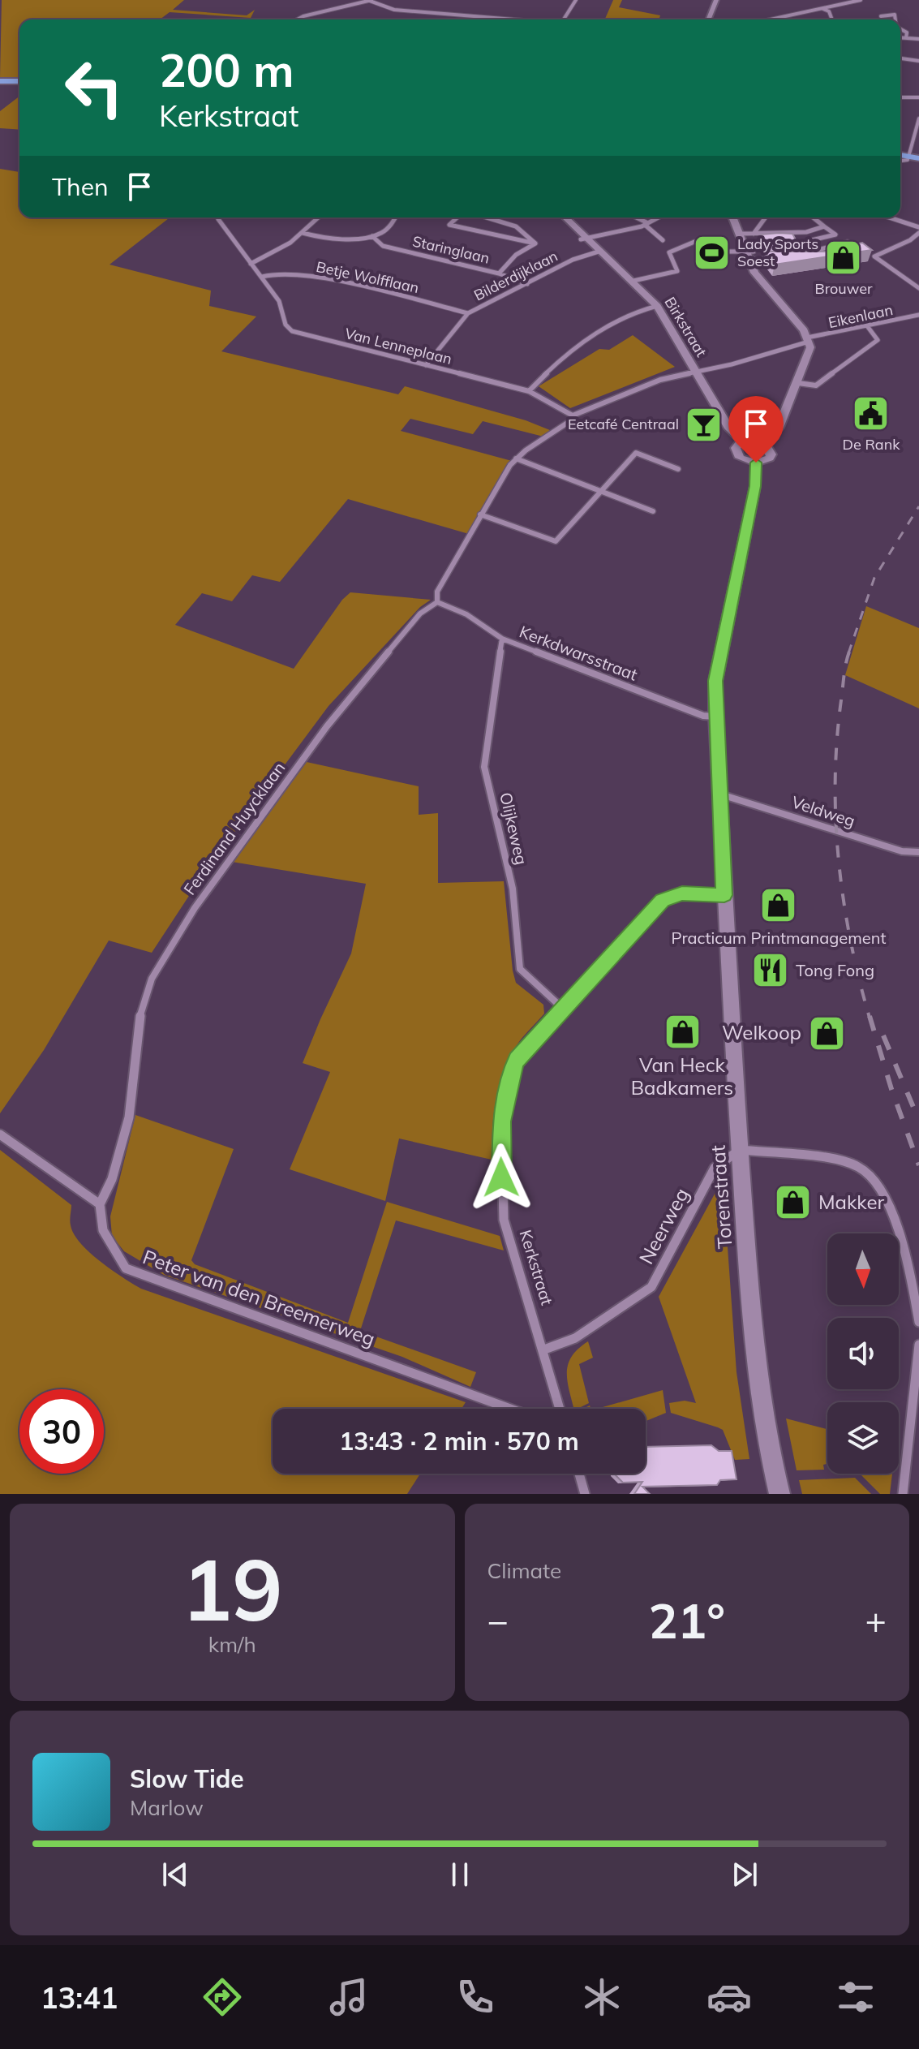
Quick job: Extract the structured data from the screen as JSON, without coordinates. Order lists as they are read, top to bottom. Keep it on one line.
{"streets":{"main road":["Birkstraat","Torenstraat"],"street":["Staringlaan","Bilderdijklaan","Betje Wolfflaan","Eikenlaan","Van Lenneplaan","Kerkdwarsstraat","Veldweg","Ferdinand Huycklaan","Olijkeweg","Neerweg","Kerkstraat","Peter van den Breemerweg"]},"crossings":[["Staringlaan","Bilderdijklaan"],["Bilderdijklaan","Betje Wolfflaan"],["Bilderdijklaan","Birkstraat"],["Bilderdijklaan","Van Lenneplaan"],["Betje Wolfflaan","Van Lenneplaan"],["Eikenlaan","Birkstraat"],["Kerkdwarsstraat","Ferdinand Huycklaan"],["Kerkdwarsstraat","Olijkeweg"],["Ferdinand Huycklaan","Peter van den Breemerweg"],["Olijkeweg","Kerkstraat"],["Torenstraat","Neerweg"],["Torenstraat","Kerkstraat"],["Neerweg","Kerkstraat"]],"places":{"sports":["Lady Sports Soest"],"shop":["Brouwer","Practicum Printmanagement","Van Heck Badkamers","Welkoop","Makker"],"public building":["De Rank"],"bar":["Eetcafé Centraal"],"restaurant":["Tong Fong"]},"north":"bottom","page":{"turn":["200 m","Kerkstraat"],"then":"Then","limit":"30","trip":"13:43 · 2 min · 570 m","tile":[["19","km/h"],"Climate"],"heat":["−","21°","+"],"song":["Slow Tide","Marlow"],"tabs":"13:41"}}
